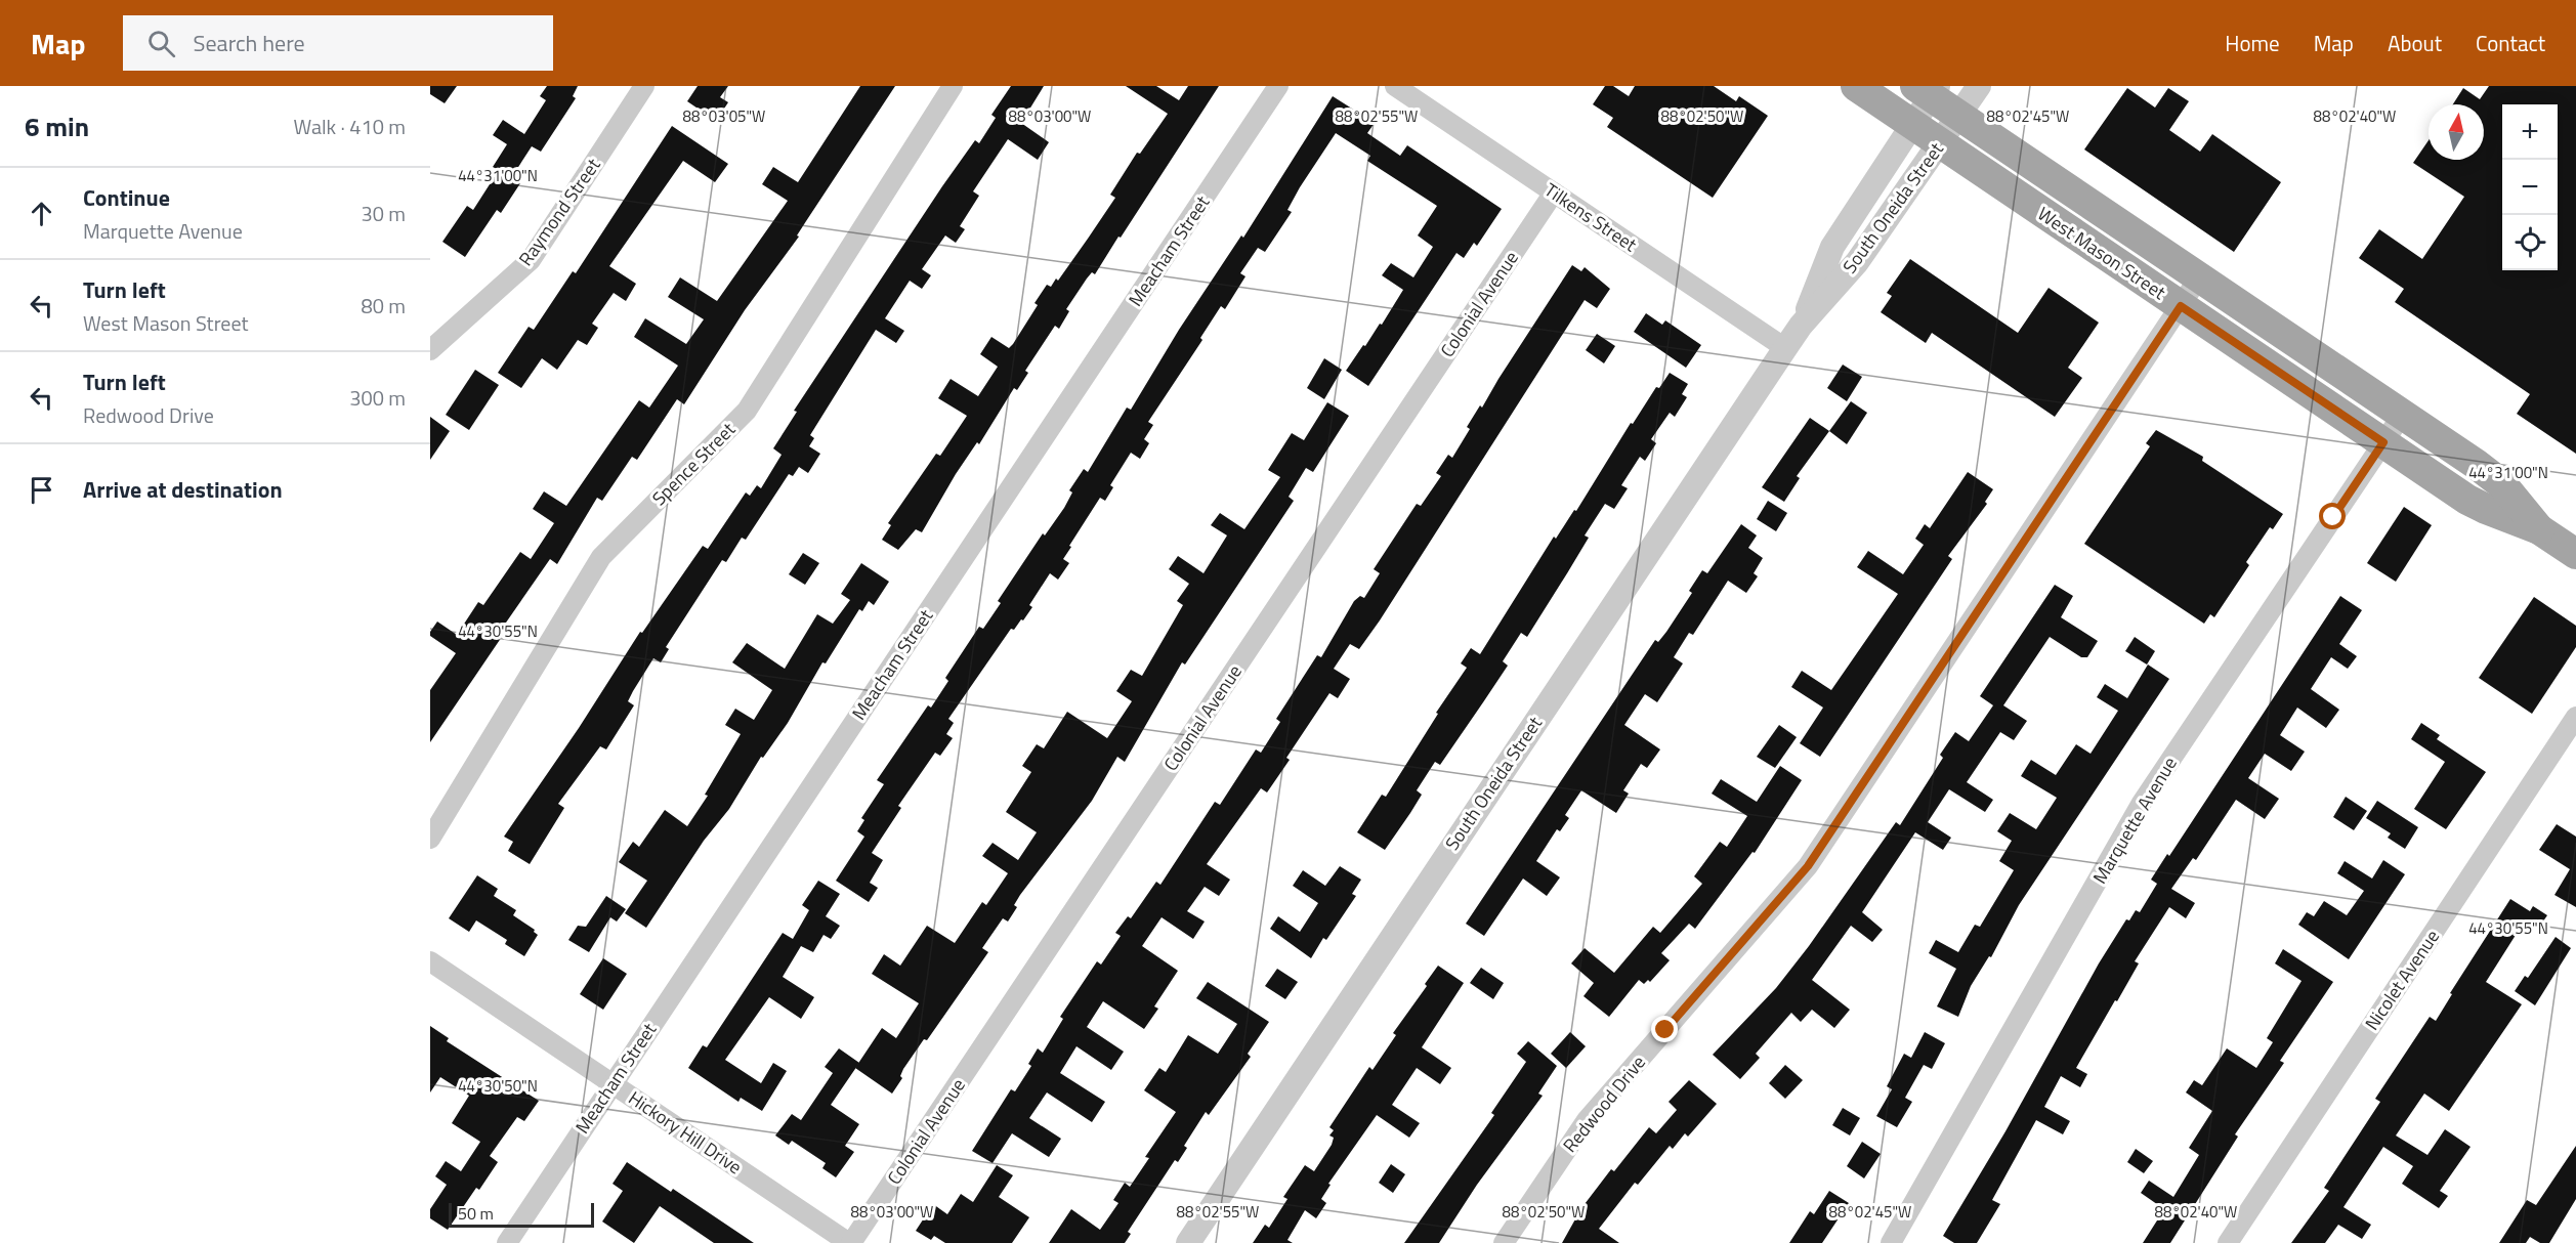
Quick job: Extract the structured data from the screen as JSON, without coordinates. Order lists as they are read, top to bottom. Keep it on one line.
{"streets":{"main road":["West Mason Street"],"street":["South Oneida Street","Raymond Street","Tilkens Street","Meacham Street","Colonial Avenue","Spence Street","Marquette Avenue","Nicolet Avenue","Redwood Drive","Hickory Hill Drive"]},"crossings":[["South Oneida Street","Tilkens Street"],["South Oneida Street","West Mason Street"],["Tilkens Street","Colonial Avenue"],["Meacham Street","Hickory Hill Drive"],["West Mason Street","Marquette Avenue"],["West Mason Street","Redwood Drive"],["Colonial Avenue","Hickory Hill Drive"]],"scale_bar":"50 m","north":"top","page":{"header":"Map","search":"Search here","nav":["Home","Map","About","Contact"],"heading":["6 min","Walk · 410 m"],"map_buttons":["+","−"],"list":[["Continue","Marquette Avenue","30 m"],["Turn left","West Mason Street","80 m"],["Turn left","Redwood Drive","300 m"],"Arrive at destination"],"scale":"50 m"},"coordinates":["88°03'05\"W","88°03'00\"W","88°02'55\"W","88°02'50\"W","88°02'45\"W","88°02'40\"W","44°31'00\"N","44°30'55\"N","44°30'50\"N"]}
